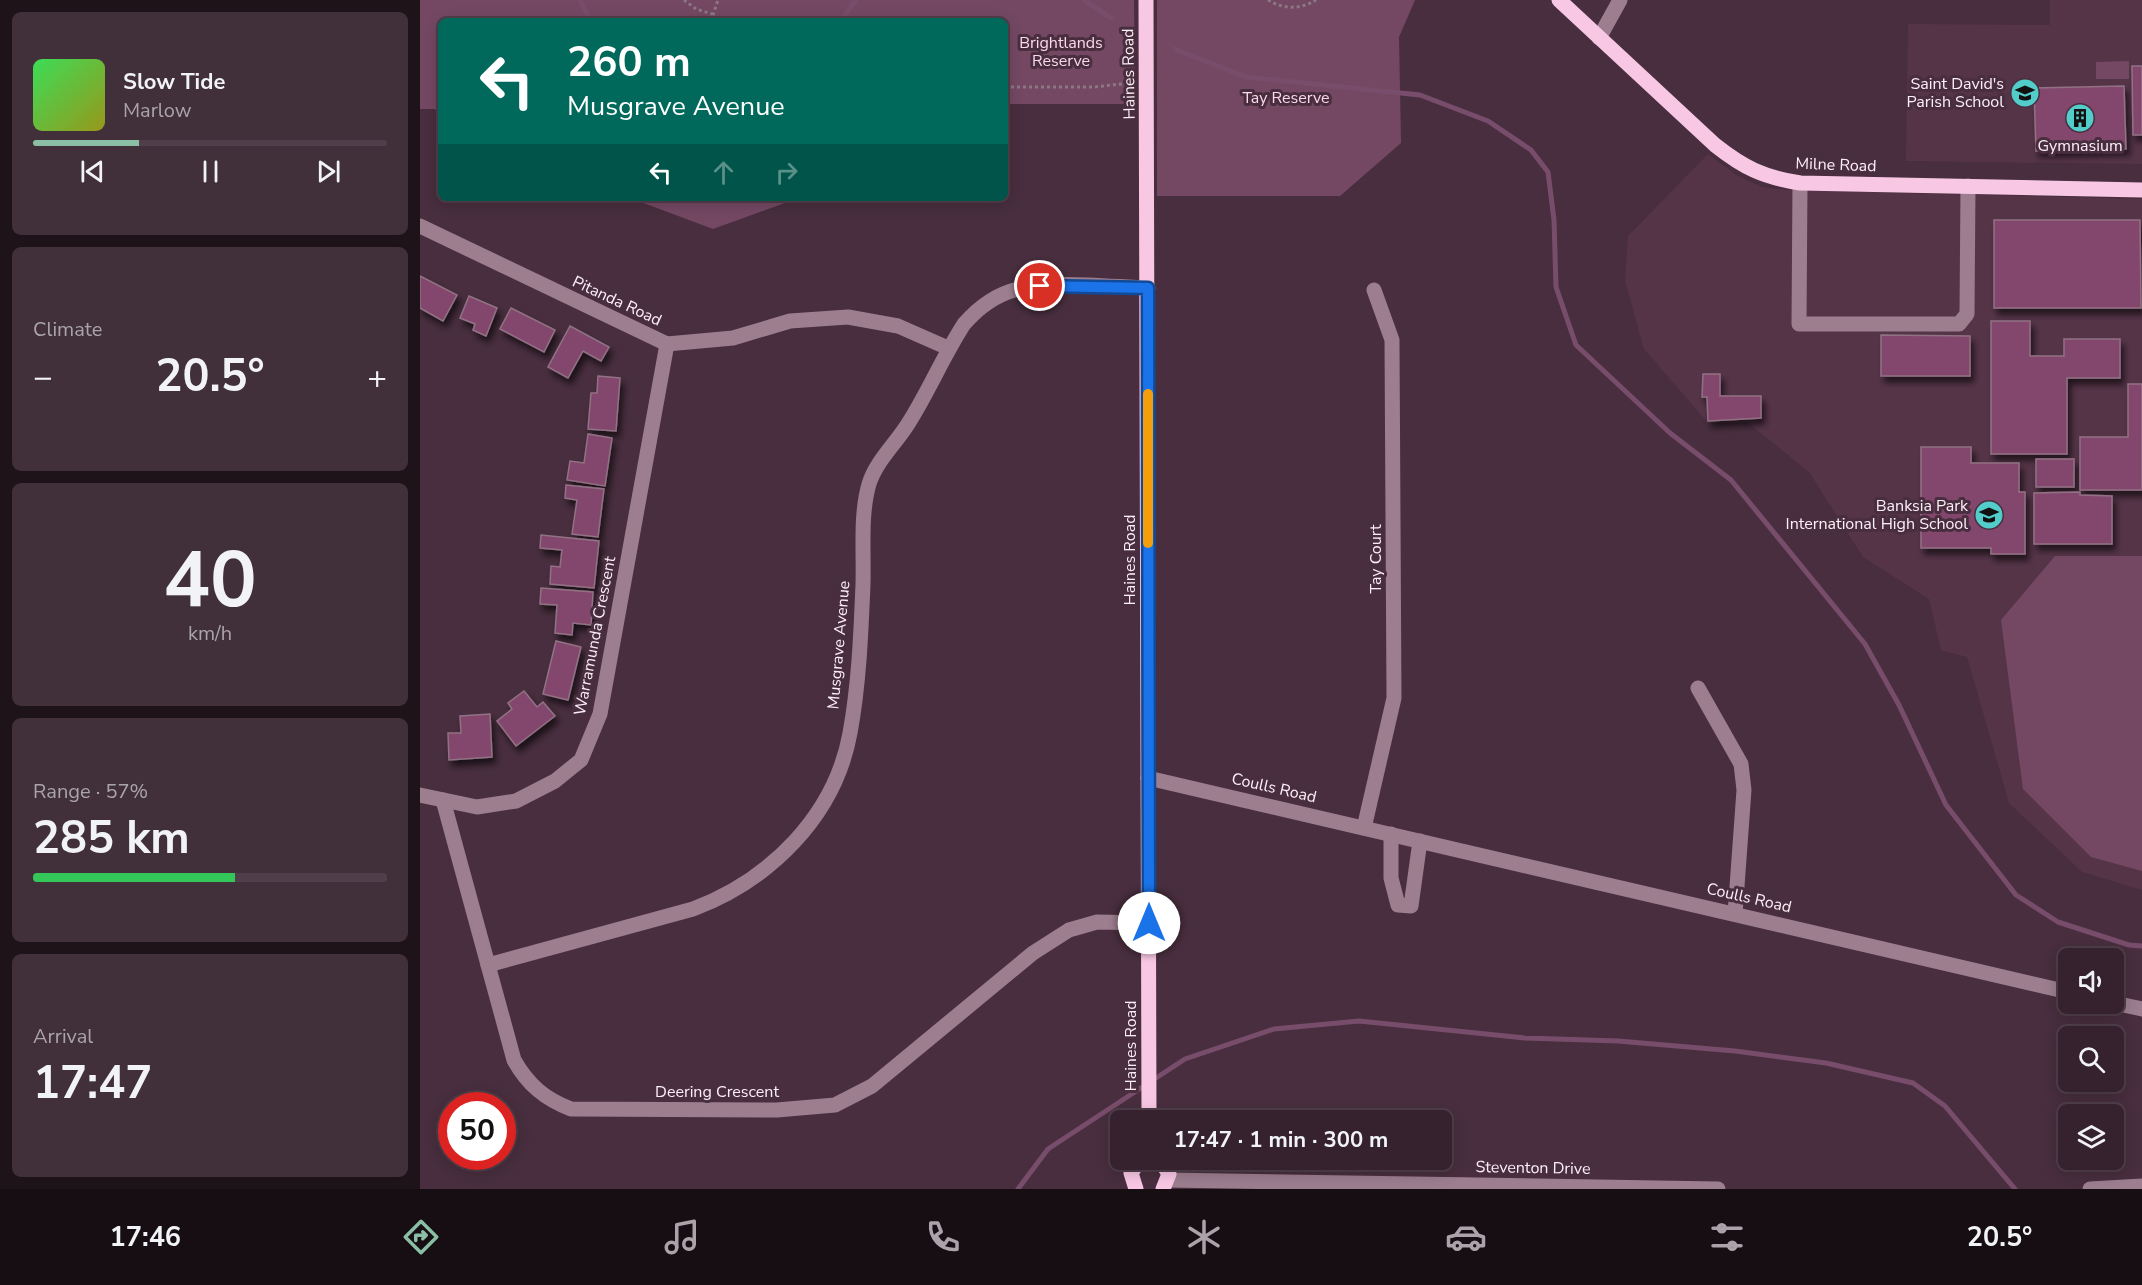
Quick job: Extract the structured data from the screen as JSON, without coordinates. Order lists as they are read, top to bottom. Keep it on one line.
{"streets":{"main road":["Haines Road","Milne Road"],"street":["Pitanda Road","Tay Court","Warramunda Crescent","Musgrave Avenue","Coulls Road","Deering Crescent","Steventon Drive"]},"crossings":[["Haines Road","Musgrave Avenue"],["Haines Road","Coulls Road"],["Haines Road","Deering Crescent"],["Pitanda Road","Warramunda Crescent"],["Pitanda Road","Musgrave Avenue"],["Tay Court","Coulls Road"],["Warramunda Crescent","Deering Crescent"],["Musgrave Avenue","Deering Crescent"]],"parks":["Brightlands Reserve","Tay Reserve"],"places":{"school or university":["Saint David's Parish School","Banksia Park International High School"],"building":["Gymnasium"]},"page":{"turn":["260 m","Musgrave Avenue"],"song":["Slow Tide","Marlow"],"tile":["Climate",["40","km/h"],["Range · 57%","285 km"],["Arrival","17:47"]],"heat":["−","20.5°","+"],"limit":"50","trip":"17:47 · 1 min · 300 m","tabs":["17:46","20.5°"]}}
